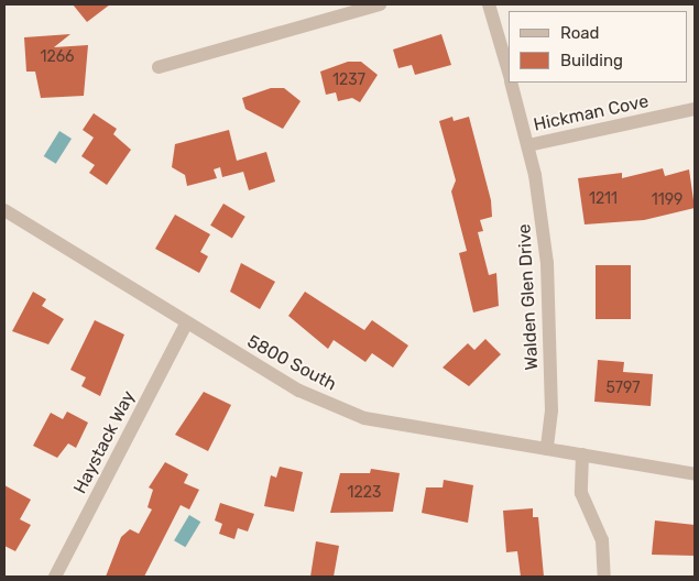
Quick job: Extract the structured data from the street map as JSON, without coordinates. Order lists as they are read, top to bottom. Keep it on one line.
{"streets":{"street":["Hickman Cove","Walden Glen Drive","5800 South","Haystack Way"]},"crossings":[["Hickman Cove","Walden Glen Drive"],["Walden Glen Drive","5800 South"],["5800 South","Haystack Way"]],"house_numbers":["1266","1237","1211","1199","5797","1223"],"legend":["Road","Building"]}
